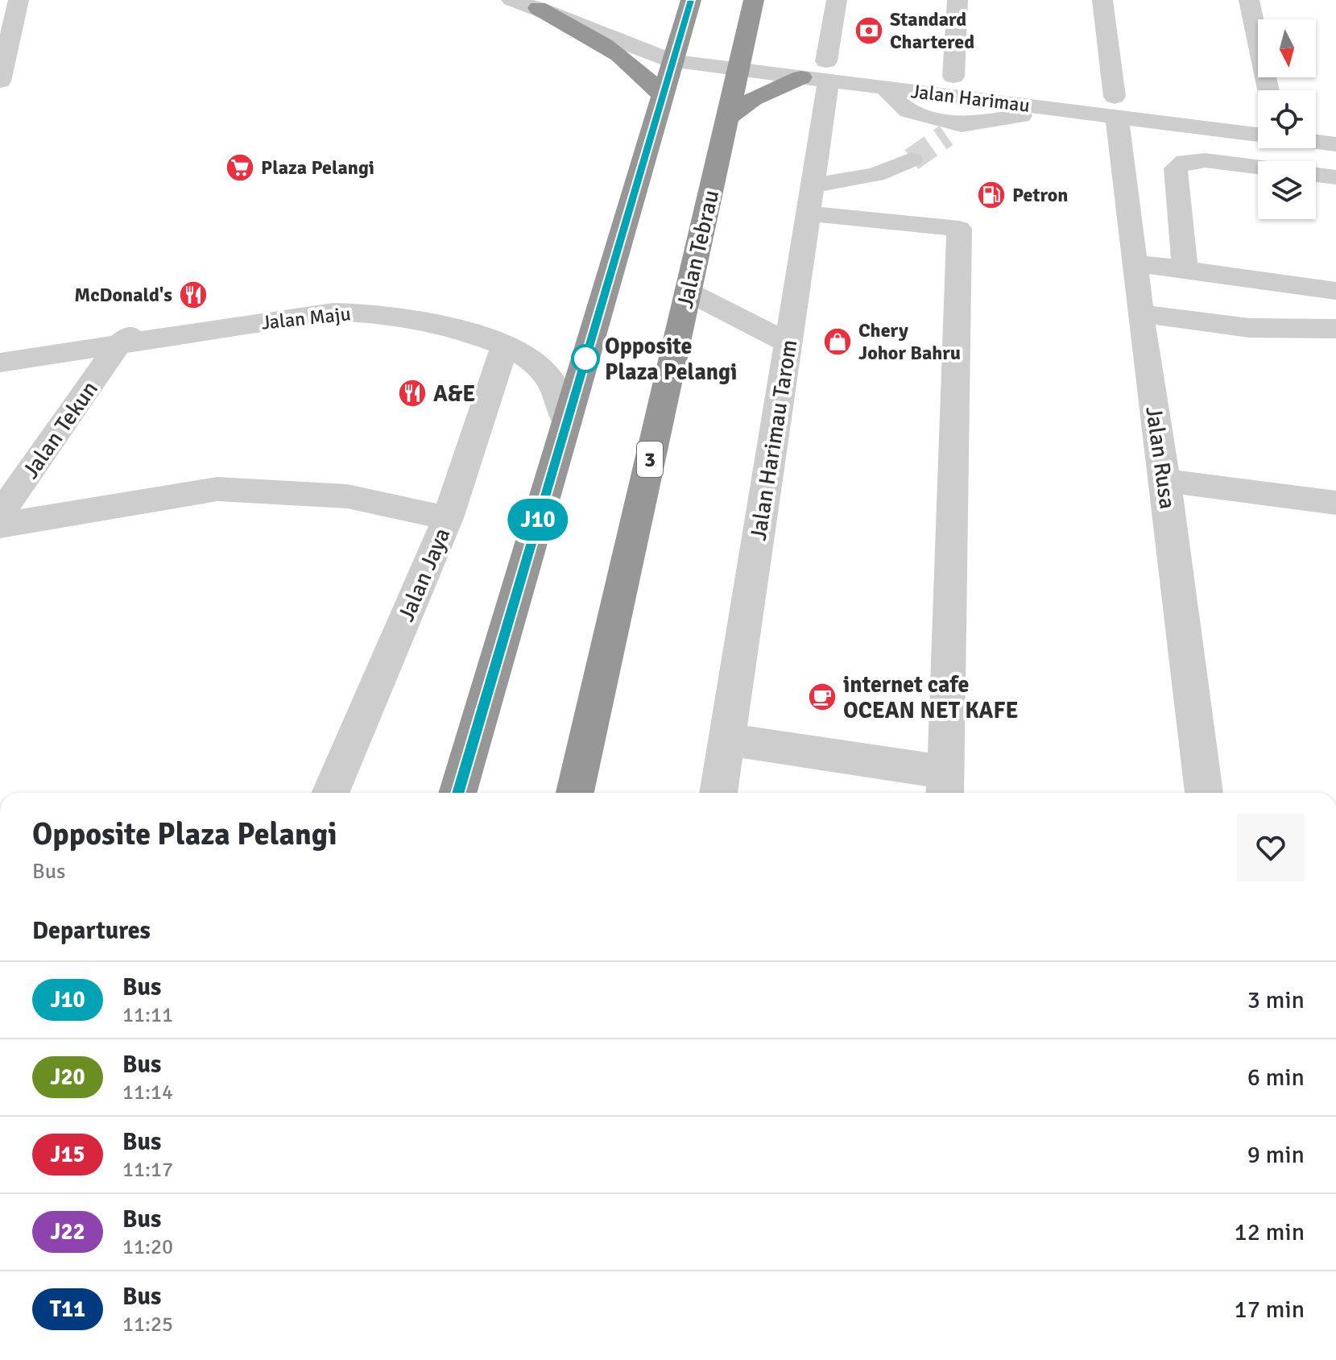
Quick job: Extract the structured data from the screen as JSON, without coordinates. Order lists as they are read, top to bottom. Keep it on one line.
{"streets":{"highway":["Jalan Tebrau","3"],"street":["Jalan Harimau","Jalan Maju","Jalan Tekun","Jalan Harimau Tarom","Jalan Rusa","Jalan Jaya"]},"crossings":[["Jalan Harimau","Jalan Tebrau"],["Jalan Harimau","Jalan Harimau Tarom"],["Jalan Harimau","Jalan Rusa"],["Jalan Maju","Jalan Tekun"],["Jalan Maju","Jalan Jaya"]],"places":{"bank":["Standard Chartered"],"supermarket":["Plaza Pelangi"],"fuel station":["Petron"],"restaurant":["McDonald's","A&E"],"shop":["Chery Johor Bahru"],"other":["Opposite Plaza Pelangi"],"cafe":["internet cafe OCEAN NET KAFE"]},"lines":["bus line J10"],"north":"bottom","page":{"on_map":"J10","heading":[["Opposite Plaza Pelangi","Bus"],"Departures"],"list":[{"mark":"J10","name":"Bus","note":"11:11","value":"3 min"},{"mark":"J20","name":"Bus","note":"11:14","value":"6 min"},{"mark":"J15","name":"Bus","note":"11:17","value":"9 min"},{"mark":"J22","name":"Bus","note":"11:20","value":"12 min"},{"mark":"T11","name":"Bus","note":"11:25","value":"17 min"}]}}
